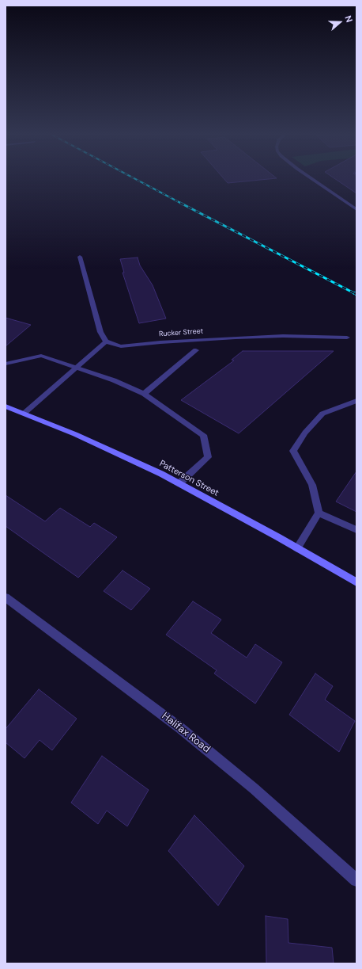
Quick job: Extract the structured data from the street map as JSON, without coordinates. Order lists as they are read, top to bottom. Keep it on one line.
{"streets":{"main road":["Patterson Street"],"street":["Rucker Street","Halifax Road"]},"north":"right"}
